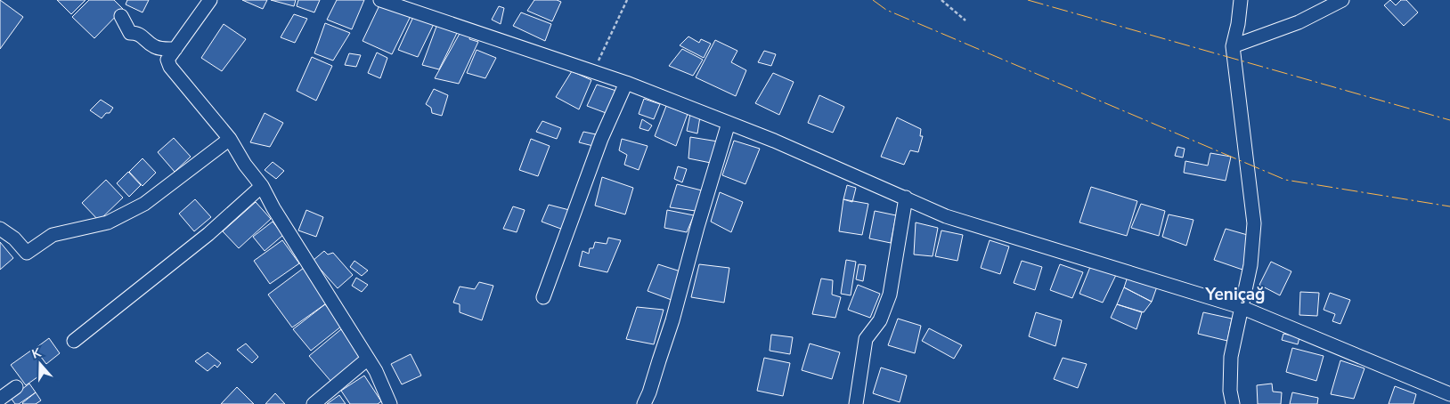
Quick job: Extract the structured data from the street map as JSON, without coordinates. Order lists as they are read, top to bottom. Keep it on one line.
{"districts":["Yeniçağ"],"north":"top"}
